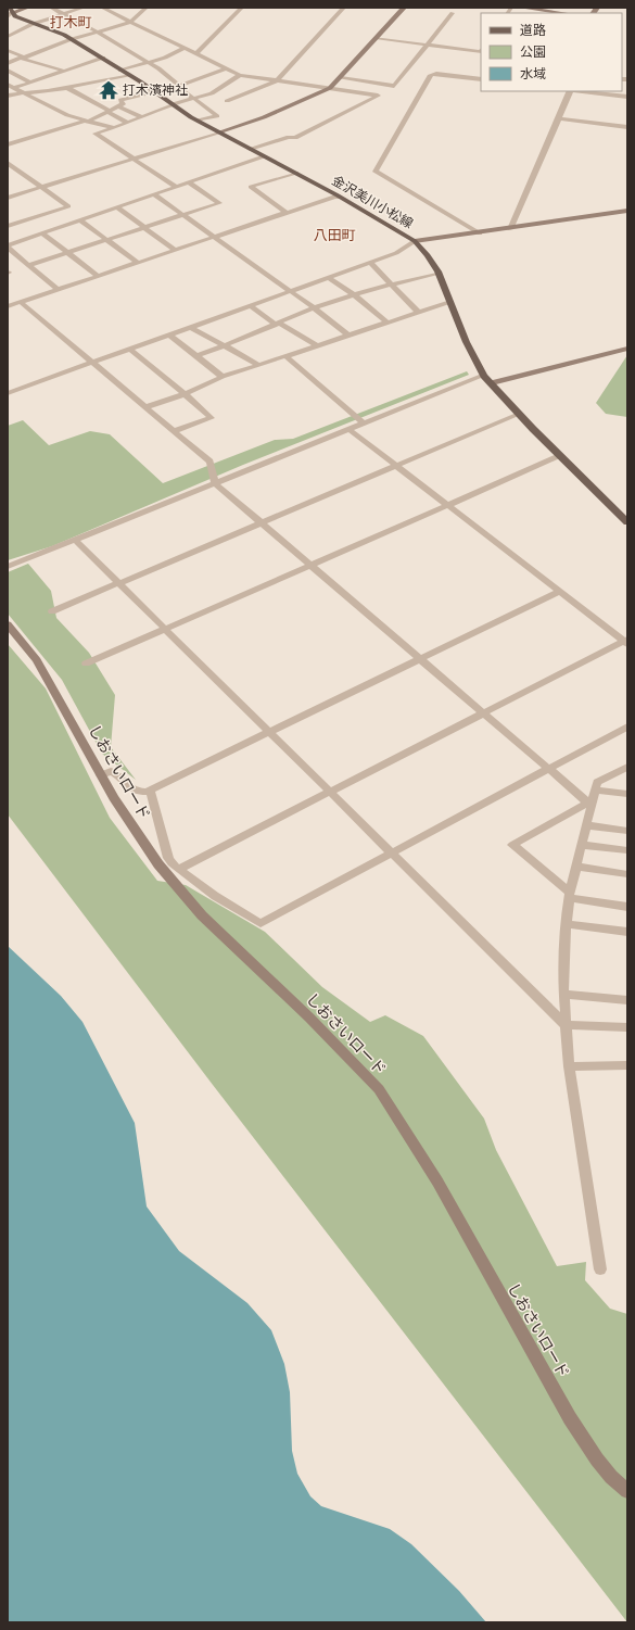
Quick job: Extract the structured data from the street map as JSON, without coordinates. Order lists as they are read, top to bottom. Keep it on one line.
{"streets":{"main road":["金沢美川小松線"],"street":["しおさいロード"]},"districts":["打木町","八田町"],"places":{"temple":["打木濱神社"]},"legend":["道路","公園","水域"]}
